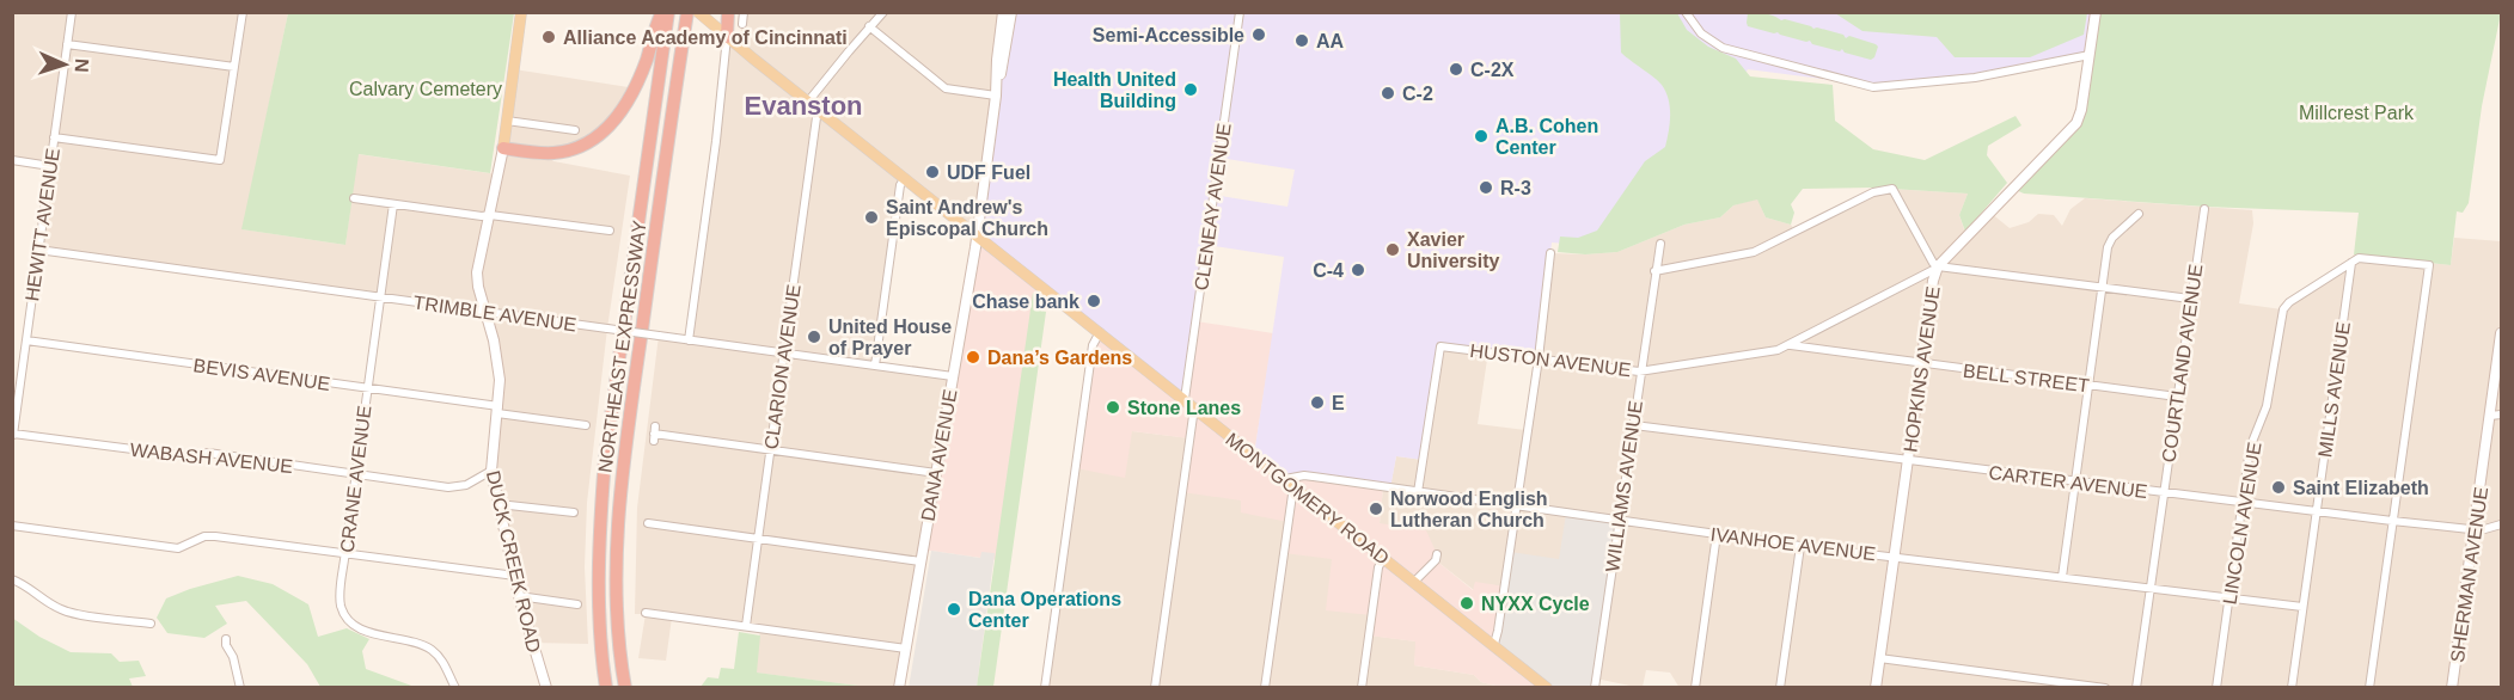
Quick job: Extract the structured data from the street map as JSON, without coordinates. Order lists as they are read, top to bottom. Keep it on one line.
{"streets":{"highway":["NORTHEAST EXPRESSWAY"],"main road":["MONTGOMERY ROAD","DUCK CREEK ROAD"],"street":["CLENEAY AVENUE","HEWITT AVENUE","TRIMBLE AVENUE","HUSTON AVENUE","COURTLAND AVENUE","CLARION AVENUE","HOPKINS AVENUE","BEVIS AVENUE","BELL STREET","MILLS AVENUE","DANA AVENUE","WABASH AVENUE","CRANE AVENUE","CARTER AVENUE","WILLIAMS AVENUE","LINCOLN AVENUE","IVANHOE AVENUE","SHERMAN AVENUE"]},"crossings":[["CLENEAY AVENUE","MONTGOMERY ROAD"],["HEWITT AVENUE","TRIMBLE AVENUE"],["HEWITT AVENUE","BEVIS AVENUE"],["HEWITT AVENUE","WABASH AVENUE"],["TRIMBLE AVENUE","CLARION AVENUE"],["TRIMBLE AVENUE","DANA AVENUE"],["TRIMBLE AVENUE","CRANE AVENUE"],["TRIMBLE AVENUE","DUCK CREEK ROAD"],["HUSTON AVENUE","HOPKINS AVENUE"],["HUSTON AVENUE","BELL STREET"],["HUSTON AVENUE","WILLIAMS AVENUE"],["HUSTON AVENUE","IVANHOE AVENUE"],["COURTLAND AVENUE","BELL STREET"],["COURTLAND AVENUE","CARTER AVENUE"],["COURTLAND AVENUE","IVANHOE AVENUE"],["CLARION AVENUE","MONTGOMERY ROAD"],["HOPKINS AVENUE","BELL STREET"],["HOPKINS AVENUE","CARTER AVENUE"],["HOPKINS AVENUE","IVANHOE AVENUE"],["BEVIS AVENUE","CRANE AVENUE"],["BEVIS AVENUE","DUCK CREEK ROAD"],["MILLS AVENUE","CARTER AVENUE"],["MILLS AVENUE","LINCOLN AVENUE"],["MILLS AVENUE","IVANHOE AVENUE"],["DANA AVENUE","MONTGOMERY ROAD"],["WABASH AVENUE","CRANE AVENUE"],["WABASH AVENUE","DUCK CREEK ROAD"],["CARTER AVENUE","WILLIAMS AVENUE"],["CARTER AVENUE","LINCOLN AVENUE"],["CARTER AVENUE","SHERMAN AVENUE"],["WILLIAMS AVENUE","IVANHOE AVENUE"],["MONTGOMERY ROAD","IVANHOE AVENUE"],["LINCOLN AVENUE","IVANHOE AVENUE"]],"districts":["Evanston"],"parks":["Calvary Cemetery","Millcrest Park"],"places":["Semi-Accessible","Alliance Academy of Cincinnati","AA","C-2X","Health United Building","C-2","A.B. Cohen Center","UDF Fuel","R-3","Saint Andrew's Episcopal Church","Xavier University","C-4","Chase bank","United House of Prayer","Dana’s Gardens","E","Stone Lanes","Saint Elizabeth","Norwood English Lutheran Church","NYXX Cycle","Dana Operations Center"],"north":"right"}
